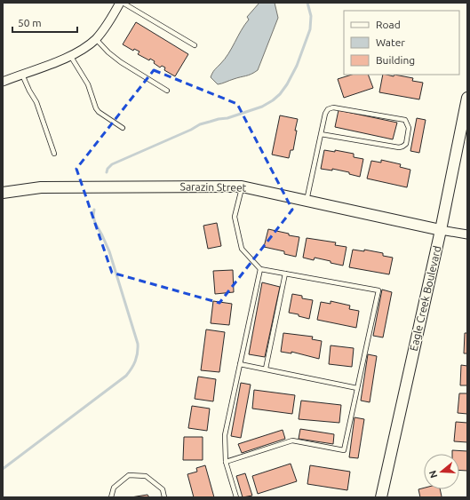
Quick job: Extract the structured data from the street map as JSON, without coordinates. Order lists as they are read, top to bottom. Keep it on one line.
{"streets":{"street":["Sarazin Street","Eagle Creek Boulevard"]},"crossings":[["Sarazin Street","Eagle Creek Boulevard"]],"legend":["Road","Water","Building"],"scale_bar":"50 m","north":"left"}
